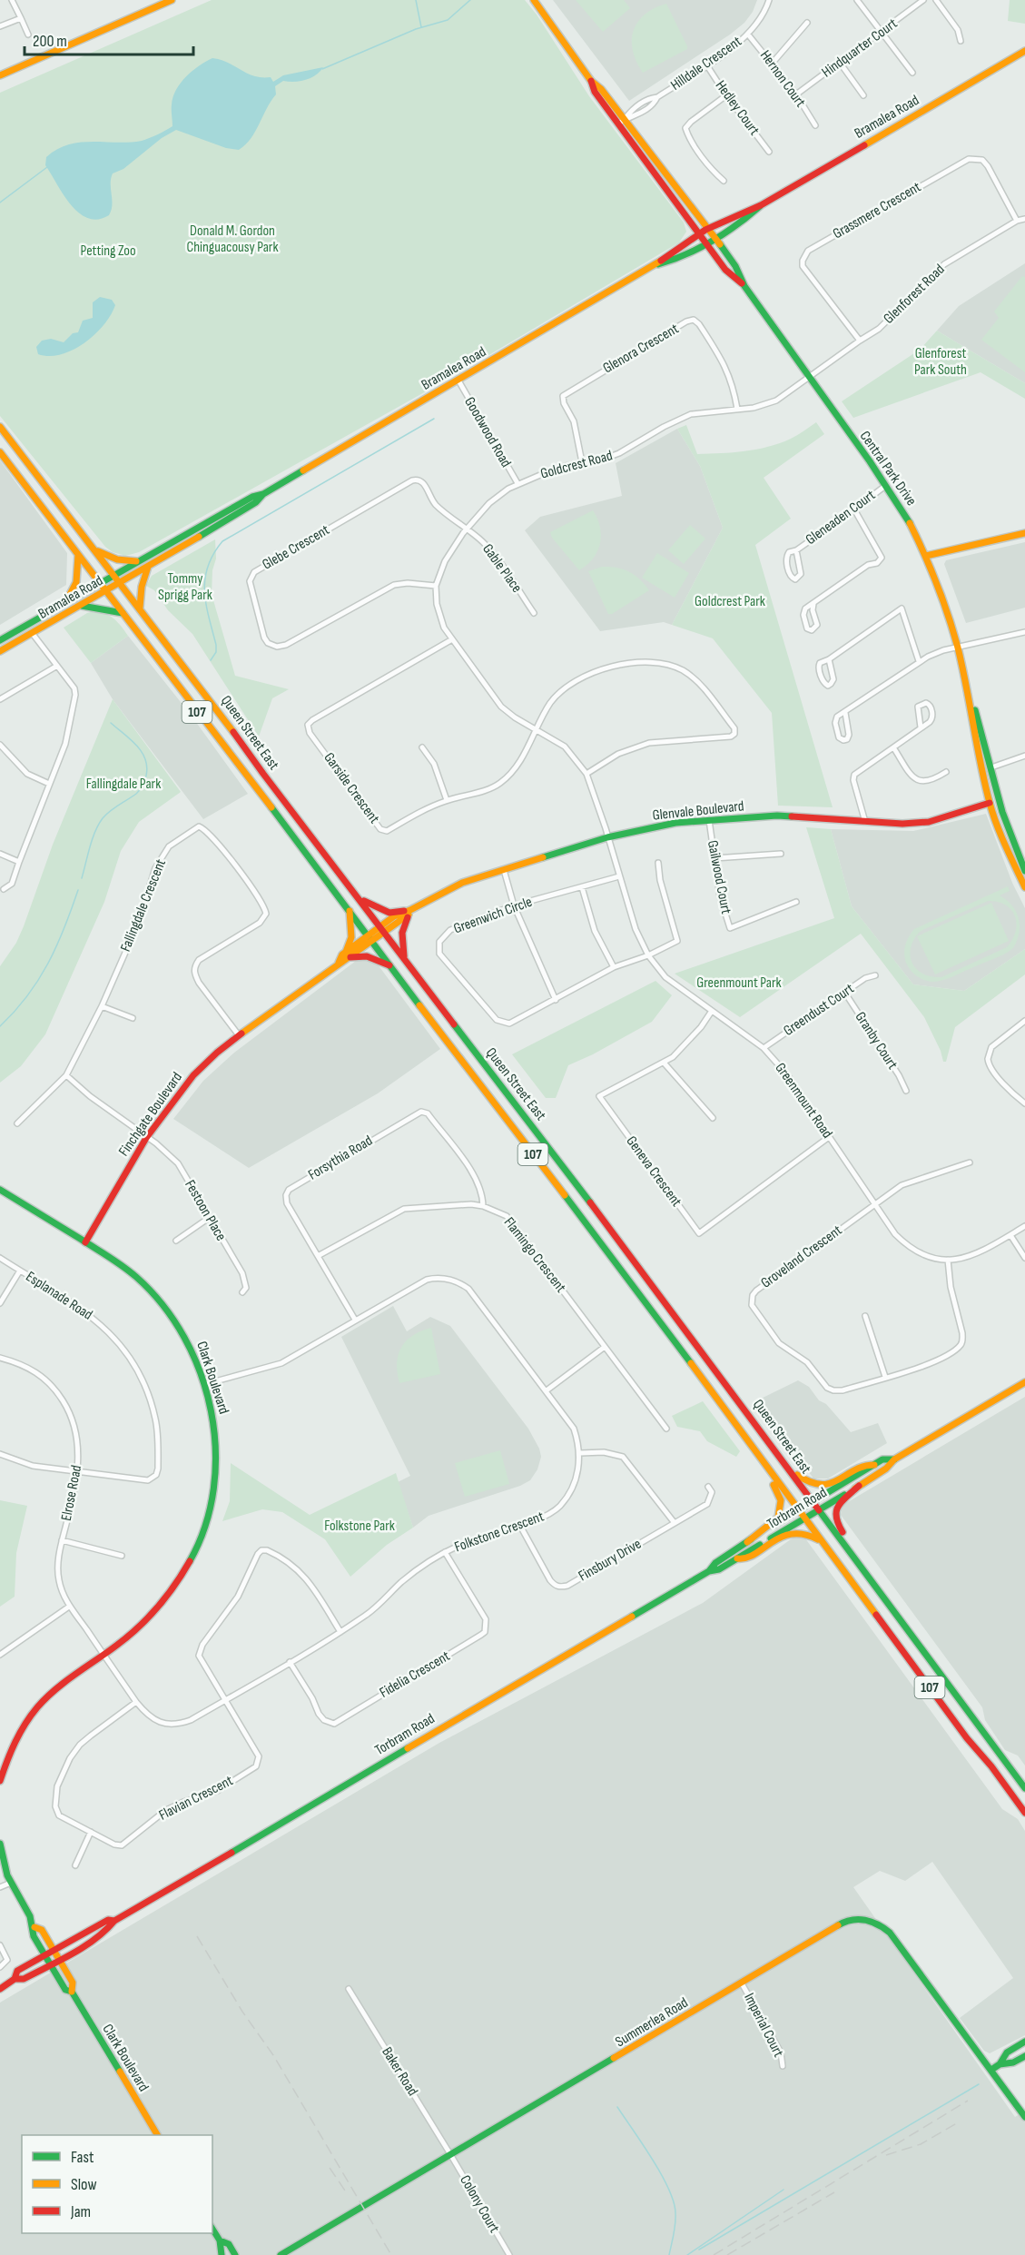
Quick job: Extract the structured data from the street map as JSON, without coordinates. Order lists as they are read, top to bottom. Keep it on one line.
{"streets":{"main road":["Bramalea Road","Central Park Drive","107","Queen Street East","Glenvale Boulevard","Finchgate Boulevard","Clark Boulevard","Torbram Road","Summerlea Road"],"street":["Hindquarter Court","Hilldale Crescent","Hernon Court","Hedley Court","Grassmere Crescent","Glenforest Road","Glenora Crescent","Goodwood Road","Goldcrest Road","Gleneaden Court","Glebe Crescent","Gable Place","Garside Crescent","Gailwood Court","Fallingdale Crescent","Greenwich Circle","Greendust Court","Granby Court","Greenmount Road","Forsythia Road","Geneva Crescent","Festoon Place","Flamingo Crescent","Groveland Crescent","Esplanade Road","Elrose Road","Folkstone Crescent","Finsbury Drive","Fidelia Crescent","Flavian Crescent","Imperial Court","Baker Road","Colony Court"]},"crossings":[["Hindquarter Court","Hernon Court"],["Hilldale Crescent","Hernon Court"],["Hilldale Crescent","Hedley Court"],["Hilldale Crescent","Central Park Drive"],["Bramalea Road","Goodwood Road"],["Bramalea Road","Central Park Drive"],["Bramalea Road","Queen Street East"],["Grassmere Crescent","Glenforest Road"],["Glenforest Road","Goldcrest Road"],["Glenforest Road","Central Park Drive"],["Glenora Crescent","Goldcrest Road"],["Goodwood Road","Goldcrest Road"],["Goldcrest Road","Central Park Drive"],["Goldcrest Road","Glebe Crescent"],["Goldcrest Road","Gable Place"],["Goldcrest Road","Garside Crescent"],["Goldcrest Road","Glenvale Boulevard"],["Goldcrest Road","Greenmount Road"],["Central Park Drive","Gleneaden Court"],["Central Park Drive","Glenvale Boulevard"],["Glebe Crescent","Gable Place"],["Queen Street East","Glenvale Boulevard"],["Queen Street East","Finchgate Boulevard"],["Queen Street East","Torbram Road"],["Glenvale Boulevard","Gailwood Court"],["Glenvale Boulevard","Greenmount Road"],["Glenvale Boulevard","Finchgate Boulevard"],["Fallingdale Crescent","Finchgate Boulevard"],["Greenwich Circle","Greenmount Road"],["Greendust Court","Granby Court"],["Greendust Court","Greenmount Road"],["Greenmount Road","Geneva Crescent"],["Greenmount Road","Groveland Crescent"],["Finchgate Boulevard","Festoon Place"],["Finchgate Boulevard","Clark Boulevard"],["Forsythia Road","Flamingo Crescent"],["Forsythia Road","Folkstone Crescent"],["Esplanade Road","Elrose Road"],["Clark Boulevard","Elrose Road"],["Clark Boulevard","Torbram Road"],["Clark Boulevard","Folkstone Crescent"],["Elrose Road","Folkstone Crescent"],["Folkstone Crescent","Finsbury Drive"],["Folkstone Crescent","Fidelia Crescent"],["Folkstone Crescent","Flavian Crescent"],["Summerlea Road","Imperial Court"],["Summerlea Road","Baker Road"],["Summerlea Road","Colony Court"],["Baker Road","Colony Court"]],"parks":["Donald M. Gordon Chinguacousy Park","Petting Zoo","Glenforest Park South","Tommy Sprigg Park","Goldcrest Park","Fallingdale Park","Greenmount Park","Folkstone Park"],"legend":["Fast","Slow","Jam"],"scale_bar":"200 m"}
